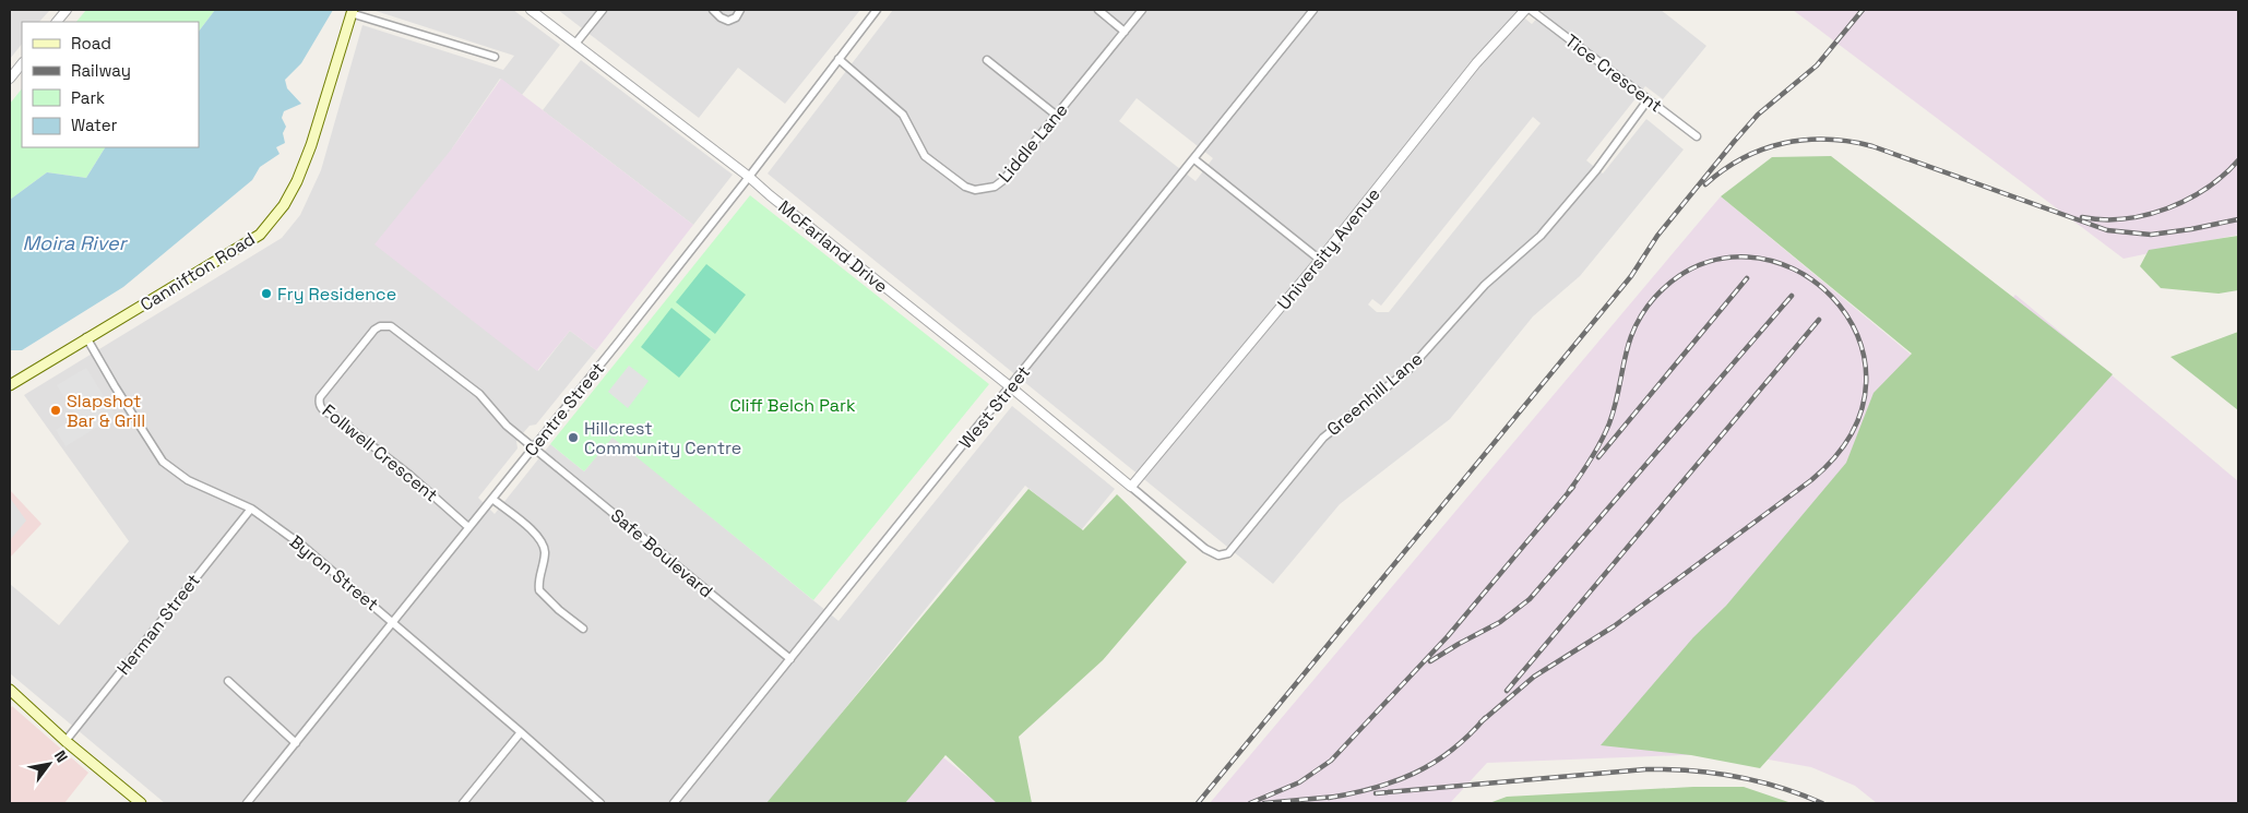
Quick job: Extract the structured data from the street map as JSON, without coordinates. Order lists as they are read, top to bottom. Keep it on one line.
{"streets":{"main road":["Cannifton Road"],"street":["Tice Crescent","Liddle Lane","McFarland Drive","University Avenue","Greenhill Lane","West Street","Centre Street","Follwell Crescent","Safe Boulevard","Byron Street","Herman Street"]},"crossings":[["Tice Crescent","Greenhill Lane"],["Liddle Lane","Centre Street"],["McFarland Drive","University Avenue"],["McFarland Drive","Greenhill Lane"],["McFarland Drive","West Street"],["McFarland Drive","Centre Street"],["University Avenue","Greenhill Lane"],["Cannifton Road","Byron Street"],["West Street","Safe Boulevard"],["Centre Street","Follwell Crescent"],["Centre Street","Safe Boulevard"],["Centre Street","Byron Street"],["Follwell Crescent","Safe Boulevard"],["Byron Street","Herman Street"]],"water":["Moira River"],"parks":["Cliff Belch Park"],"places":["Fry Residence","Slapshot Bar & Grill","Hillcrest Community Centre"],"legend":["Road","Railway","Park","Water"],"north":"top right"}
